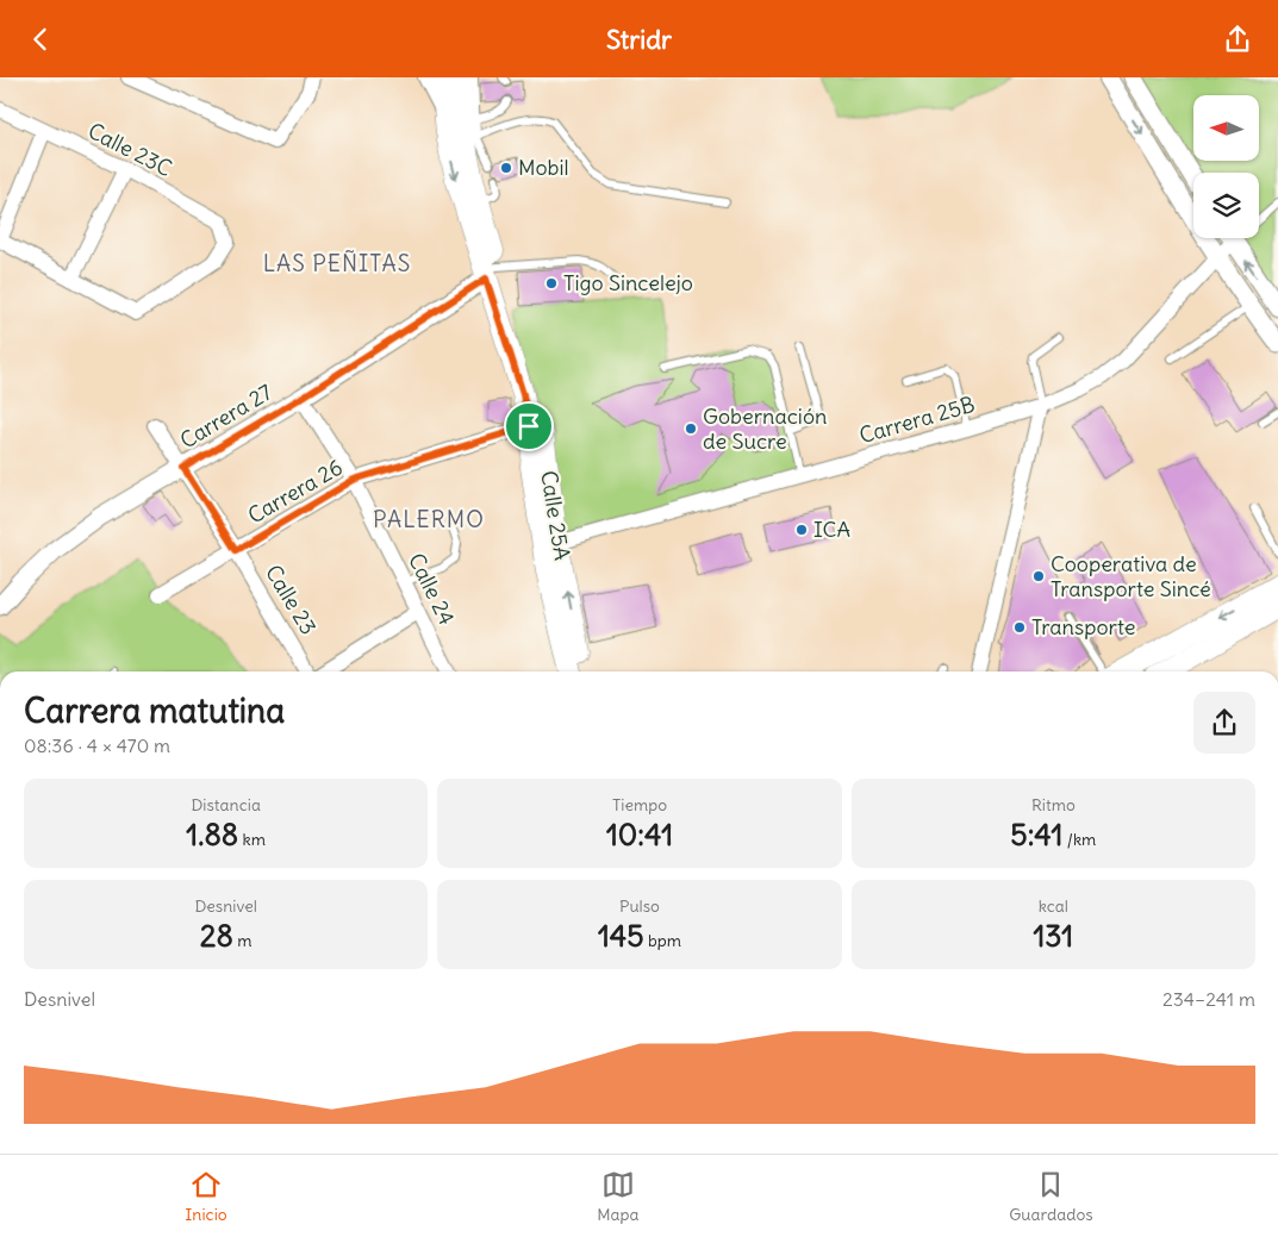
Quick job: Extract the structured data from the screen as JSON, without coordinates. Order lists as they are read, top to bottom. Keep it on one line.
{"streets":{"main road":["Calle 25A"],"street":["Calle 23C","Carrera 27","Carrera 25B","Carrera 26","Calle 24","Calle 23"]},"crossings":[["Carrera 27","Calle 25A"],["Carrera 27","Calle 24"],["Carrera 27","Calle 23"],["Carrera 25B","Calle 25A"],["Carrera 26","Calle 25A"],["Carrera 26","Calle 24"],["Carrera 26","Calle 23"]],"districts":["LAS PEÑITAS","PALERMO"],"places":["Mobil","Tigo Sincelejo","Gobernación de Sucre","ICA","Cooperativa de Transporte Sincé","Transporte"],"north":"left","page":{"header":"Stridr","heading":["Carrera matutina","08:36 · 4 × 470 m"],"stats":[["Distancia","1.88 km"],["Tiempo","10:41"],["Ritmo","5:41 /km"],["Desnivel","28 m"],["Pulso","145 bpm"],["kcal","131"]],"chart":["Desnivel","234–241 m"],"tabs":["Inicio","Mapa","Guardados"]}}
